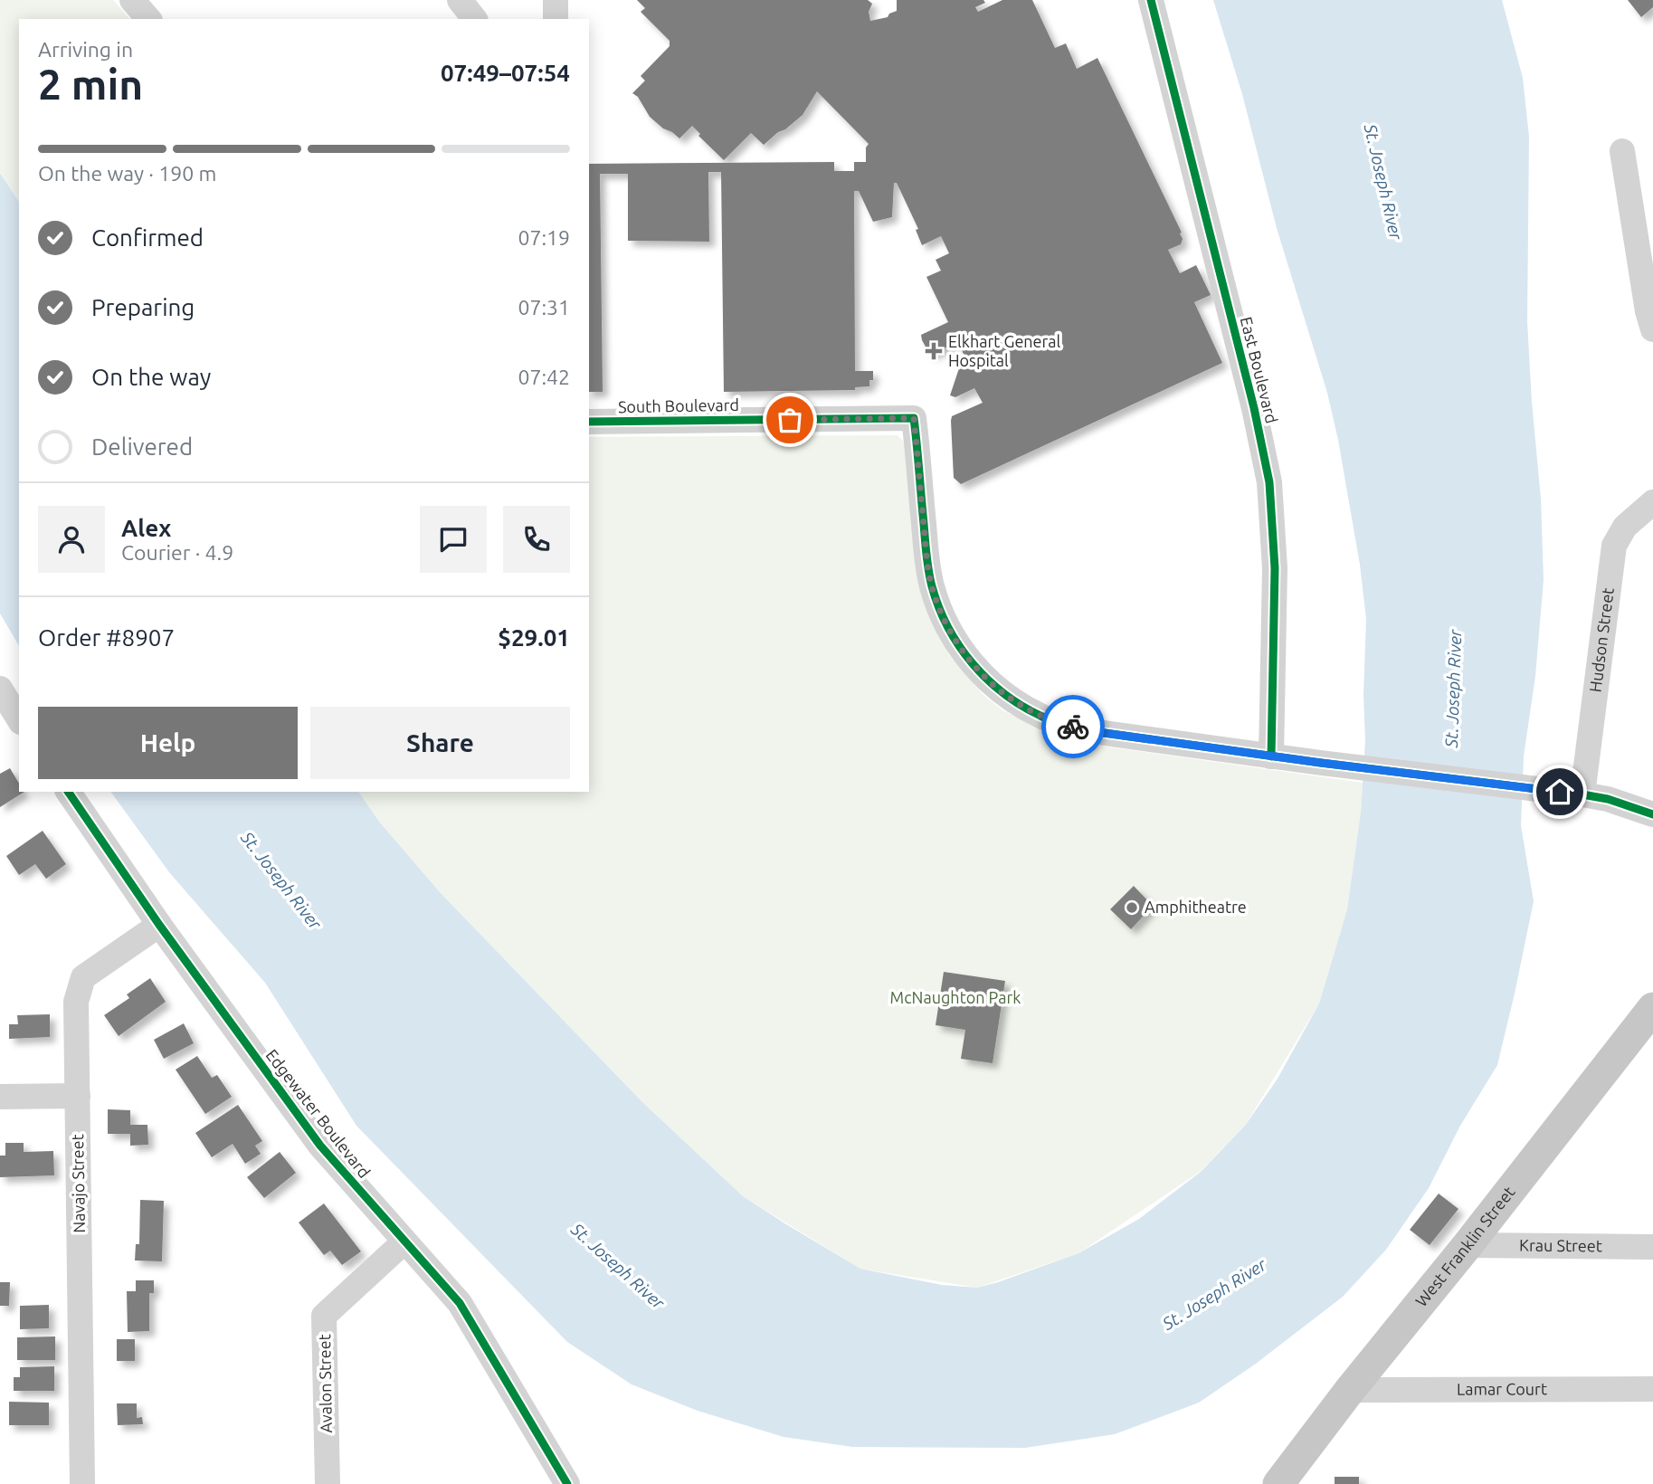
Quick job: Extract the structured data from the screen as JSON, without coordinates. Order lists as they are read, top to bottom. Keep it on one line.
{"streets":{"main road":["West Franklin Street"],"street":["East Boulevard","South Boulevard","Hudson Street","Edgewater Boulevard","Navajo Street","Krau Street","Avalon Street","Lamar Court"]},"crossings":[["East Boulevard","South Boulevard"],["Edgewater Boulevard","Navajo Street"],["Edgewater Boulevard","Avalon Street"],["West Franklin Street","Krau Street"],["West Franklin Street","Lamar Court"]],"water":["St. Joseph River"],"parks":["McNaughton Park"],"places":{"health":["Elkhart General Hospital"],"other":["Amphitheatre"]},"page":{"heading":["2 min","Arriving in","07:49–07:54"],"panel":["Alex","Courier · 4.9","Order #8907","$29.01"],"bar":"On the way · 190 m","list":[["Confirmed","07:19"],["Preparing","07:31"],["On the way","07:42"],"Delivered"],"buttons":["Help","Share"]}}
